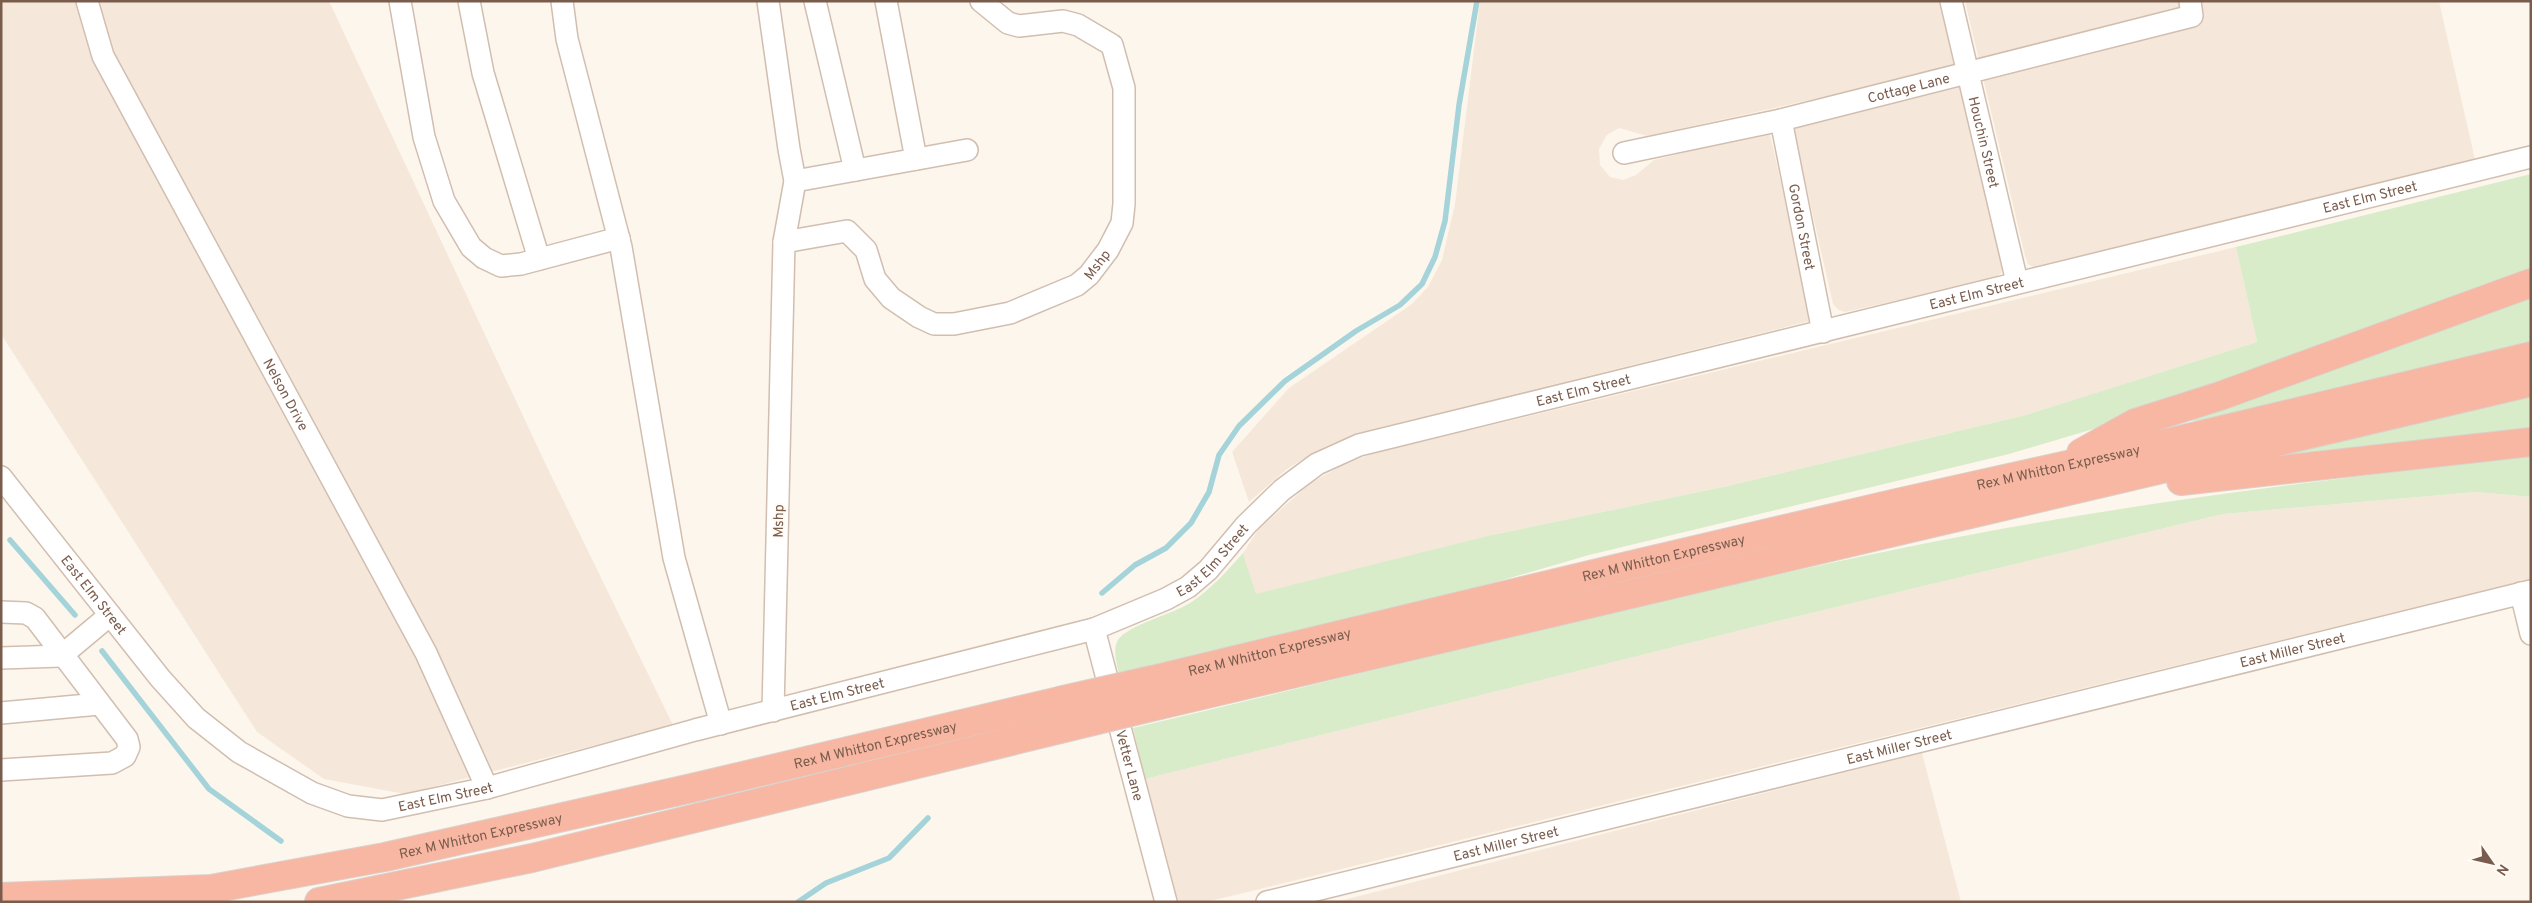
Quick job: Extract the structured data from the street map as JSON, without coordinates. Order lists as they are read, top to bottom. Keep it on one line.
{"streets":{"highway":["Rex M Whitton Expressway"],"street":["Cottage Lane","Houchin Street","East Elm Street","Gordon Street","Mshp","Nelson Drive","East Miller Street","Vetter Lane"]},"crossings":[["Cottage Lane","Houchin Street"],["Cottage Lane","Gordon Street"],["Houchin Street","East Elm Street"],["East Elm Street","Gordon Street"],["East Elm Street","Mshp"],["East Elm Street","Nelson Drive"],["East Elm Street","Vetter Lane"]],"north":"bottom right"}
